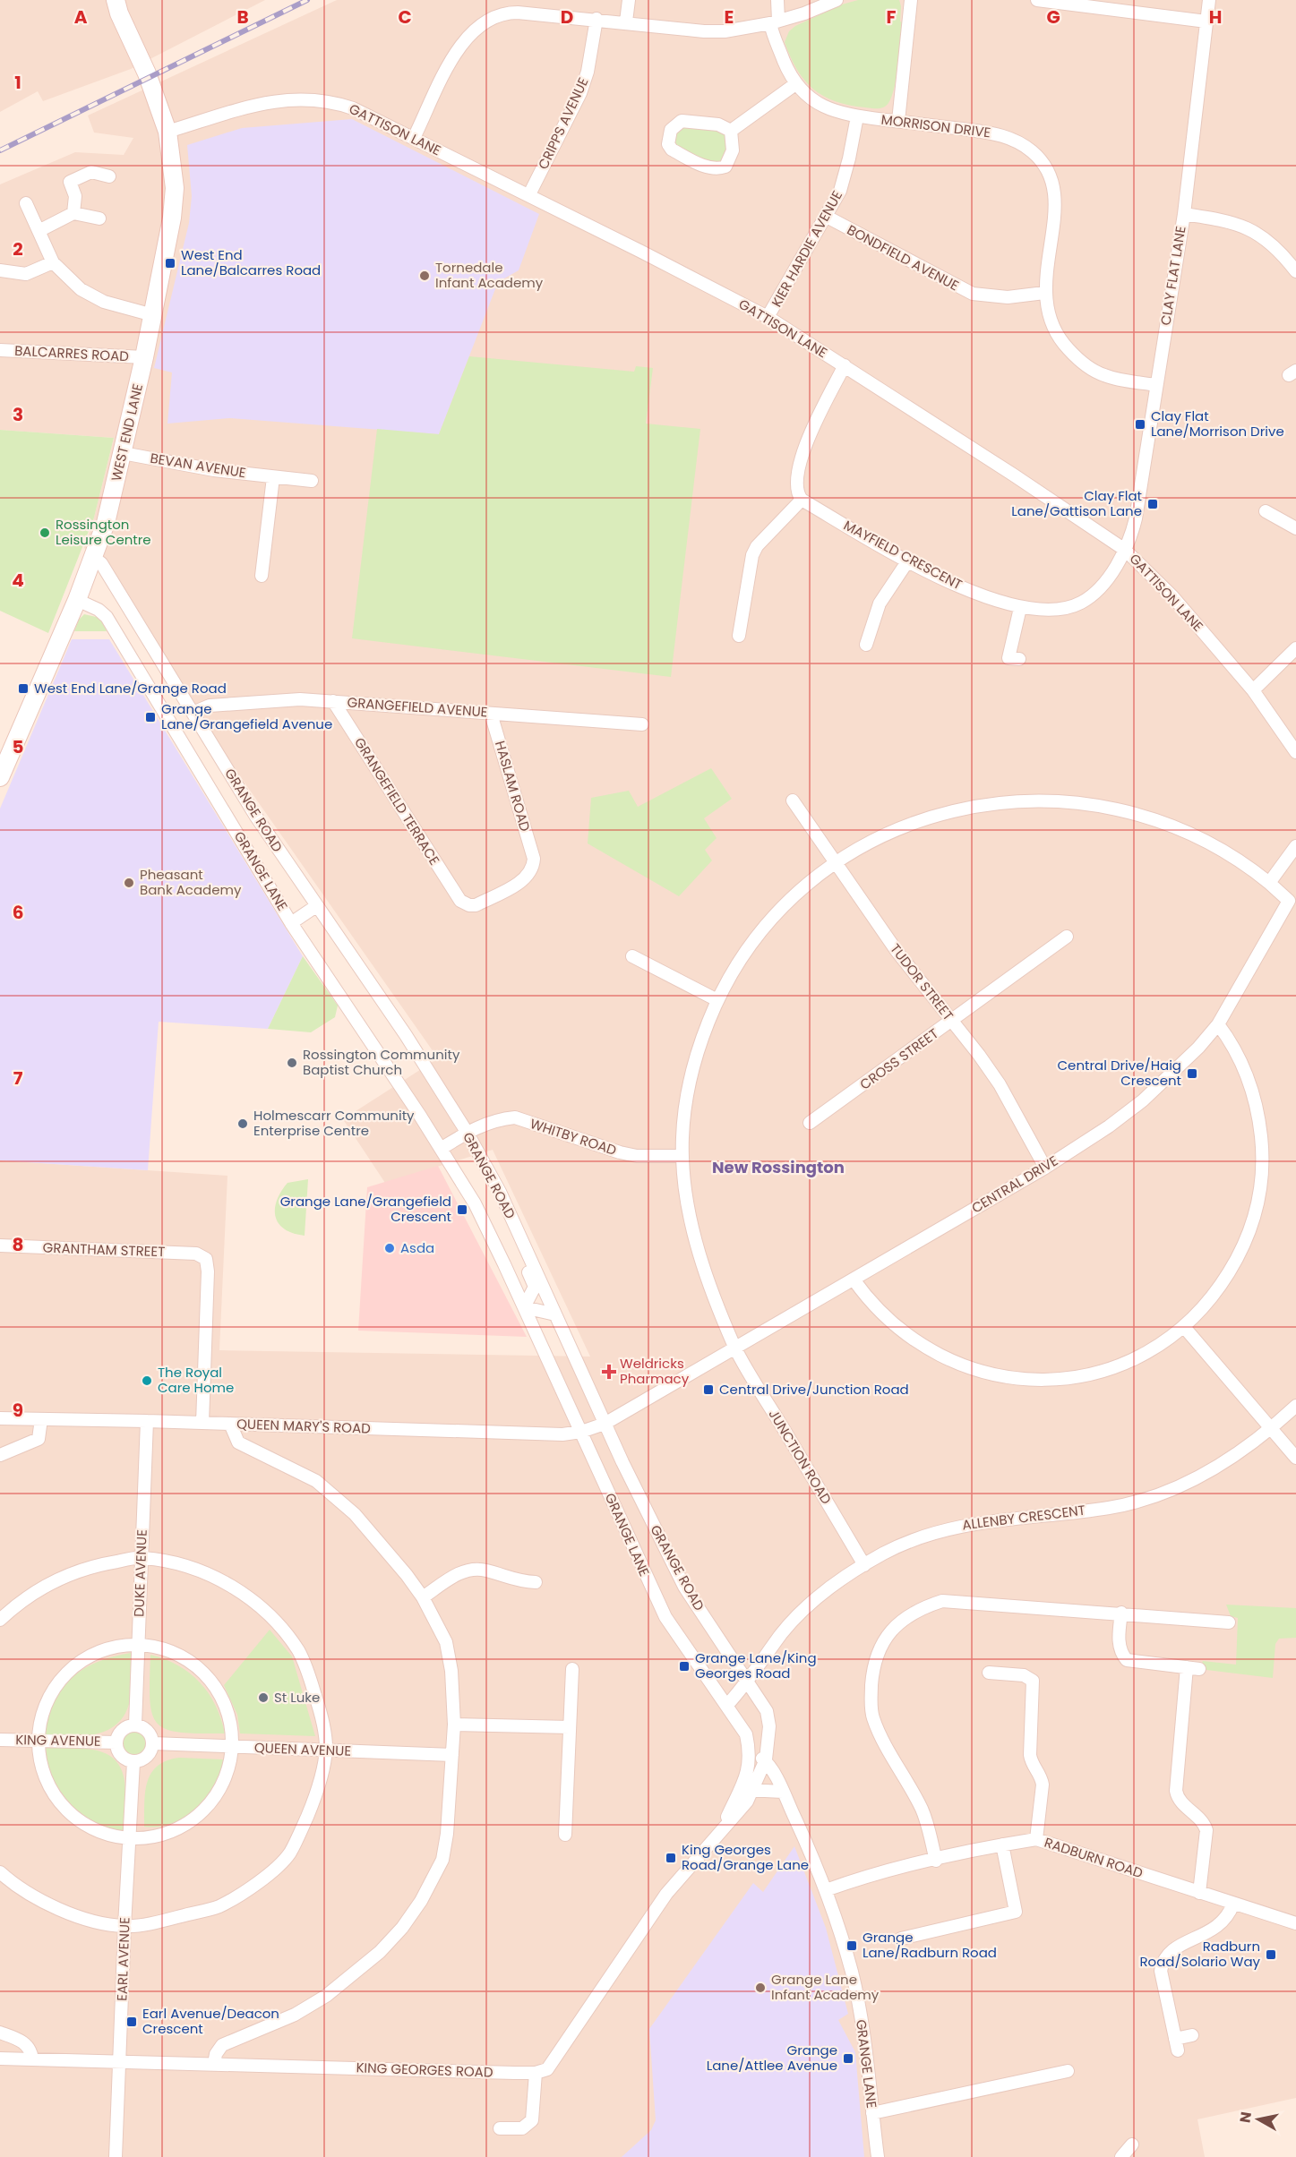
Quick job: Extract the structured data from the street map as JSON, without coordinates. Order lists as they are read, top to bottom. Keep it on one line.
{"streets":{"street":["CRIPPS AVENUE","MORRISON DRIVE","GATTISON LANE","KIER HARDIE AVENUE","BONDFIELD AVENUE","CLAY FLAT LANE","BALCARRES ROAD","WEST END LANE","BEVAN AVENUE","MAYFIELD CRESCENT","GRANGEFIELD AVENUE","HASLAM ROAD","GRANGEFIELD TERRACE","GRANGE ROAD","GRANGE LANE","TUDOR STREET","CROSS STREET","WHITBY ROAD","CENTRAL DRIVE","GRANTHAM STREET","QUEEN MARY'S ROAD","JUNCTION ROAD","ALLENBY CRESCENT","DUKE AVENUE","KING AVENUE","QUEEN AVENUE","RADBURN ROAD","EARL AVENUE","KING GEORGES ROAD"]},"crossings":[["CRIPPS AVENUE","GATTISON LANE"],["MORRISON DRIVE","KIER HARDIE AVENUE"],["MORRISON DRIVE","BONDFIELD AVENUE"],["MORRISON DRIVE","CLAY FLAT LANE"],["GATTISON LANE","KIER HARDIE AVENUE"],["GATTISON LANE","CLAY FLAT LANE"],["GATTISON LANE","WEST END LANE"],["GATTISON LANE","MAYFIELD CRESCENT"],["KIER HARDIE AVENUE","BONDFIELD AVENUE"],["CLAY FLAT LANE","MAYFIELD CRESCENT"],["BALCARRES ROAD","WEST END LANE"],["WEST END LANE","BEVAN AVENUE"],["WEST END LANE","GRANGE ROAD"],["WEST END LANE","GRANGE LANE"],["GRANGEFIELD AVENUE","HASLAM ROAD"],["GRANGEFIELD AVENUE","GRANGEFIELD TERRACE"],["GRANGEFIELD AVENUE","GRANGE ROAD"],["GRANGEFIELD AVENUE","GRANGE LANE"],["HASLAM ROAD","GRANGEFIELD TERRACE"],["GRANGE ROAD","GRANGE LANE"],["GRANGE ROAD","WHITBY ROAD"],["GRANGE ROAD","CENTRAL DRIVE"],["GRANGE ROAD","QUEEN MARY'S ROAD"],["GRANGE ROAD","ALLENBY CRESCENT"],["GRANGE LANE","QUEEN MARY'S ROAD"],["GRANGE LANE","ALLENBY CRESCENT"],["GRANGE LANE","RADBURN ROAD"],["GRANGE LANE","KING GEORGES ROAD"],["TUDOR STREET","CROSS STREET"],["TUDOR STREET","CENTRAL DRIVE"],["TUDOR STREET","JUNCTION ROAD"],["WHITBY ROAD","JUNCTION ROAD"],["CENTRAL DRIVE","QUEEN MARY'S ROAD"],["CENTRAL DRIVE","JUNCTION ROAD"],["GRANTHAM STREET","QUEEN MARY'S ROAD"],["QUEEN MARY'S ROAD","DUKE AVENUE"],["JUNCTION ROAD","ALLENBY CRESCENT"],["DUKE AVENUE","KING AVENUE"],["DUKE AVENUE","QUEEN AVENUE"],["DUKE AVENUE","EARL AVENUE"],["KING AVENUE","QUEEN AVENUE"],["KING AVENUE","EARL AVENUE"],["QUEEN AVENUE","EARL AVENUE"],["EARL AVENUE","KING GEORGES ROAD"]],"districts":["New Rossington"],"places":{"transit":["West End Lane/Balcarres Road","Clay Flat Lane/Morrison Drive","Clay Flat Lane/Gattison Lane","West End Lane/Grange Road","Grange Lane/Grangefield Avenue","Central Drive/Haig Crescent","Grange Lane/Grangefield Crescent","Central Drive/Junction Road","Grange Lane/King Georges Road","King Georges Road/Grange Lane","Grange Lane/Radburn Road","Radburn Road/Solario Way","Earl Avenue/Deacon Crescent","Grange Lane/Attlee Avenue"],"other":["Tornedale Infant Academy","Rossington Leisure Centre","Pheasant Bank Academy","Rossington Community Baptist Church","Holmescarr Community Enterprise Centre","Asda","The Royal Care Home","St Luke","Grange Lane Infant Academy"],"health":["Weldricks Pharmacy"]},"north":"left","grid":{"columns":["A","B","C","D","E","F","G","H"],"rows":["1","2","3","4","5","6","7","8","9"]}}
